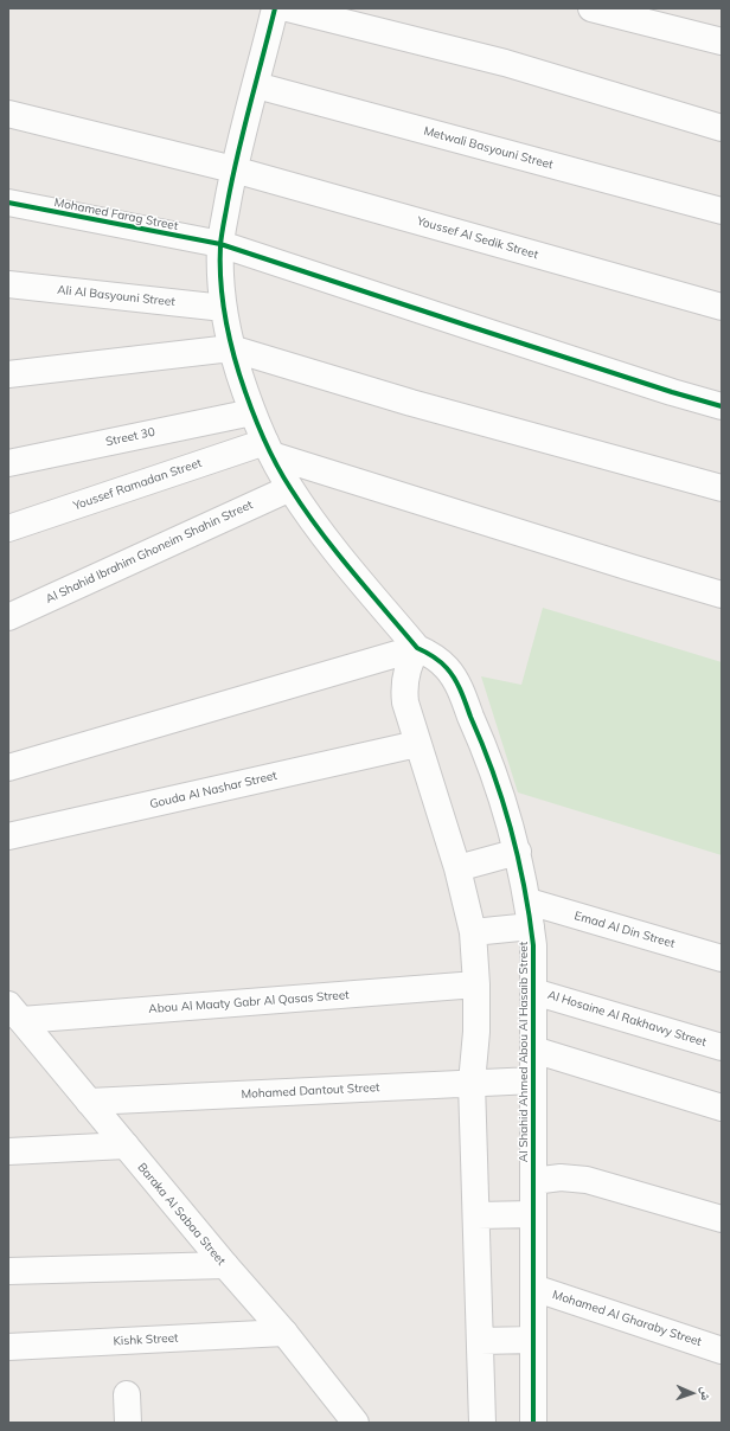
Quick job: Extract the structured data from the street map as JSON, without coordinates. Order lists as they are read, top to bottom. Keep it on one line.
{"streets":{"street":["Metwali Basyouni Street","Mohamed Farag Street","Youssef Al Sedik Street","Ali Al Basyouni Street","Street 30","Youssef Ramadan Street","Al Shahid Ibrahim Ghoneim Shahin Street","Gouda Al Nashar Street","Emad Al Din Street","Abou Al Maaty Gabr Al Qasas Street","Al Hosaine Al Rakhawy Street","Al Shahid Ahmed Abou Al Hasaib Street","Mohamed Dantout Street","Baraka Al Sabaa Street","Mohamed Al Gharaby Street","Kishk Street"]},"crossings":[["Metwali Basyouni Street","Al Shahid Ahmed Abou Al Hasaib Street"],["Mohamed Farag Street","Al Shahid Ahmed Abou Al Hasaib Street"],["Youssef Al Sedik Street","Al Shahid Ahmed Abou Al Hasaib Street"],["Ali Al Basyouni Street","Al Shahid Ahmed Abou Al Hasaib Street"],["Street 30","Al Shahid Ahmed Abou Al Hasaib Street"],["Youssef Ramadan Street","Al Shahid Ahmed Abou Al Hasaib Street"],["Al Shahid Ibrahim Ghoneim Shahin Street","Al Shahid Ahmed Abou Al Hasaib Street"],["Emad Al Din Street","Al Shahid Ahmed Abou Al Hasaib Street"],["Abou Al Maaty Gabr Al Qasas Street","Baraka Al Sabaa Street"],["Al Hosaine Al Rakhawy Street","Al Shahid Ahmed Abou Al Hasaib Street"],["Al Shahid Ahmed Abou Al Hasaib Street","Mohamed Dantout Street"],["Al Shahid Ahmed Abou Al Hasaib Street","Mohamed Al Gharaby Street"],["Mohamed Dantout Street","Baraka Al Sabaa Street"],["Baraka Al Sabaa Street","Kishk Street"]],"north":"right"}
